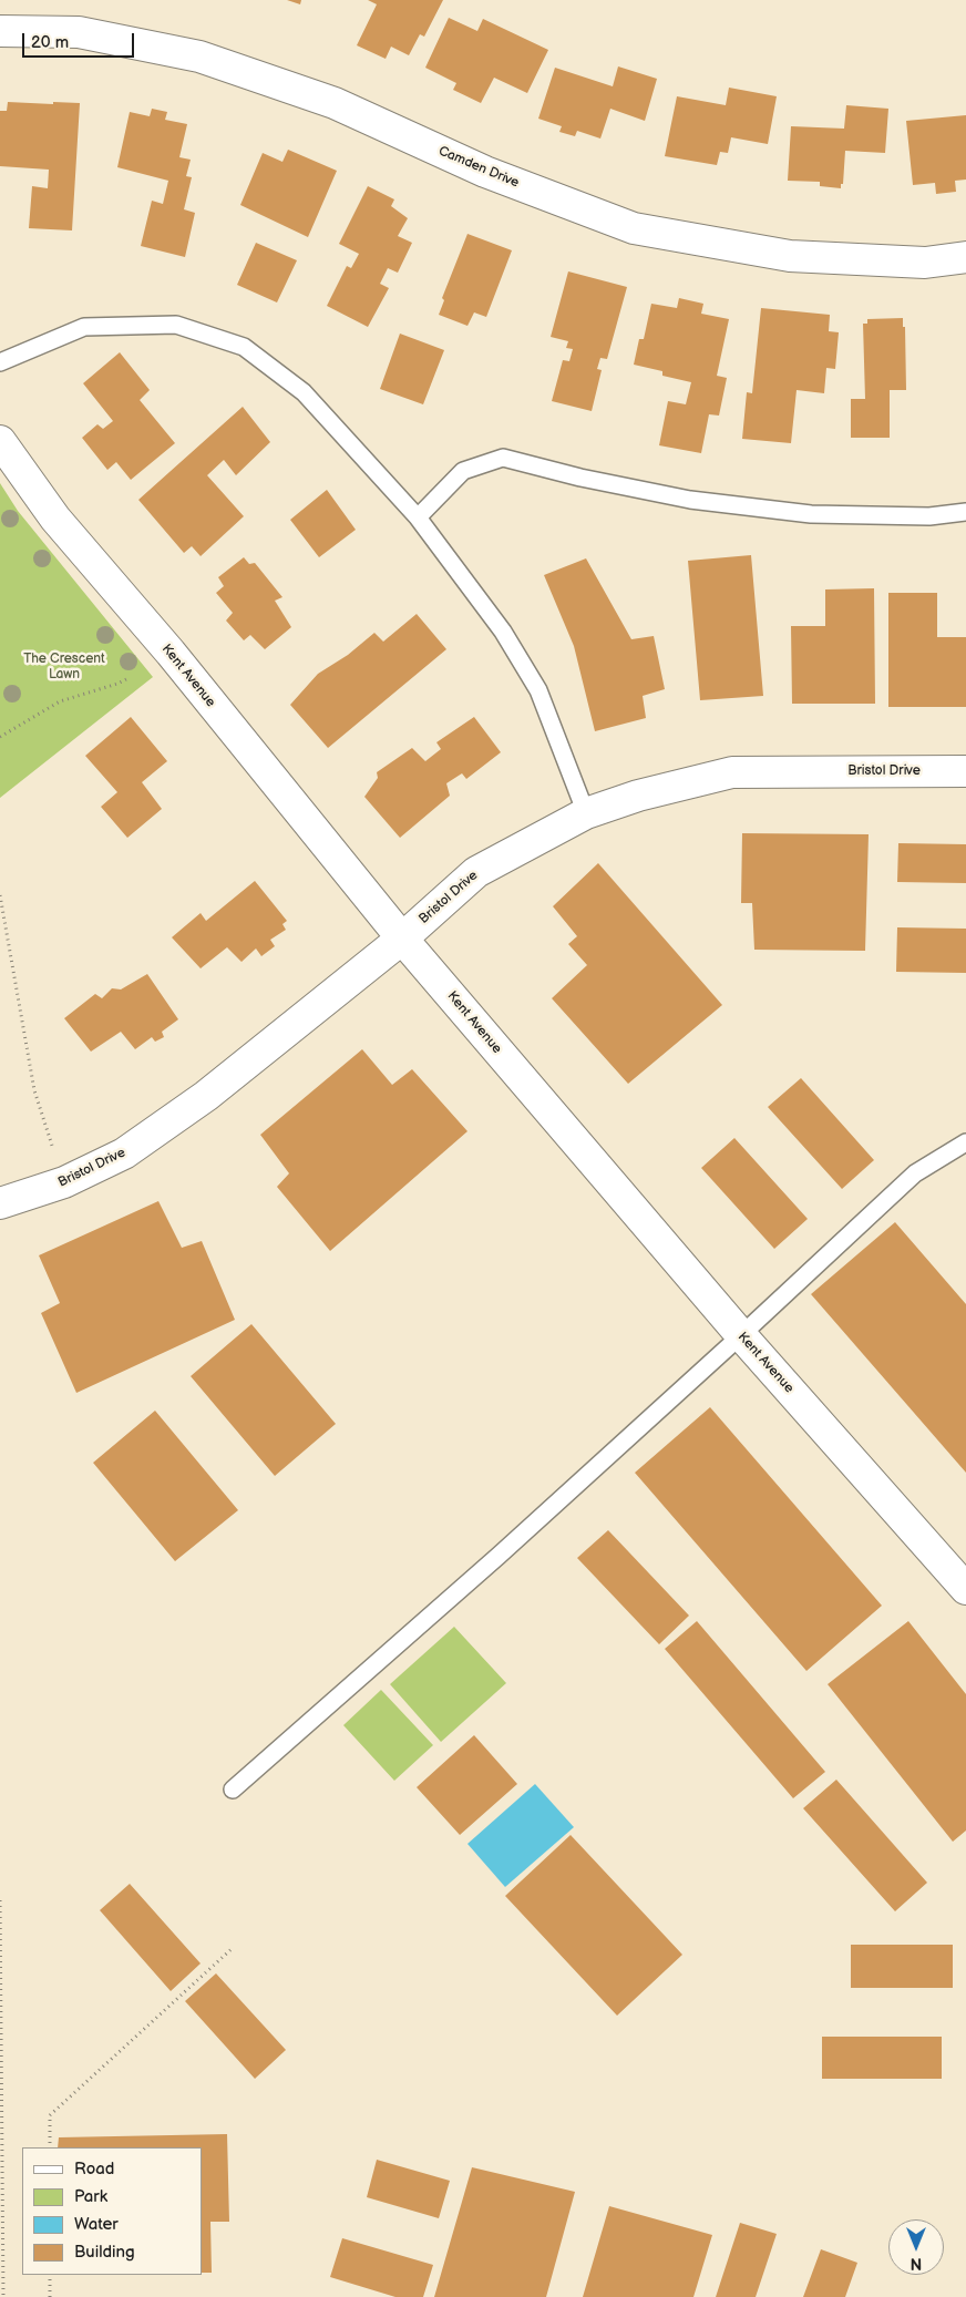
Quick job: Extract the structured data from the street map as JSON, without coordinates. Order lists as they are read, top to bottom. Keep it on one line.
{"streets":{"street":["Camden Drive","Kent Avenue","Bristol Drive"]},"crossings":[["Kent Avenue","Bristol Drive"]],"parks":["The Crescent Lawn"],"legend":["Road","Park","Water","Building"],"scale_bar":"20 m","north":"bottom"}
